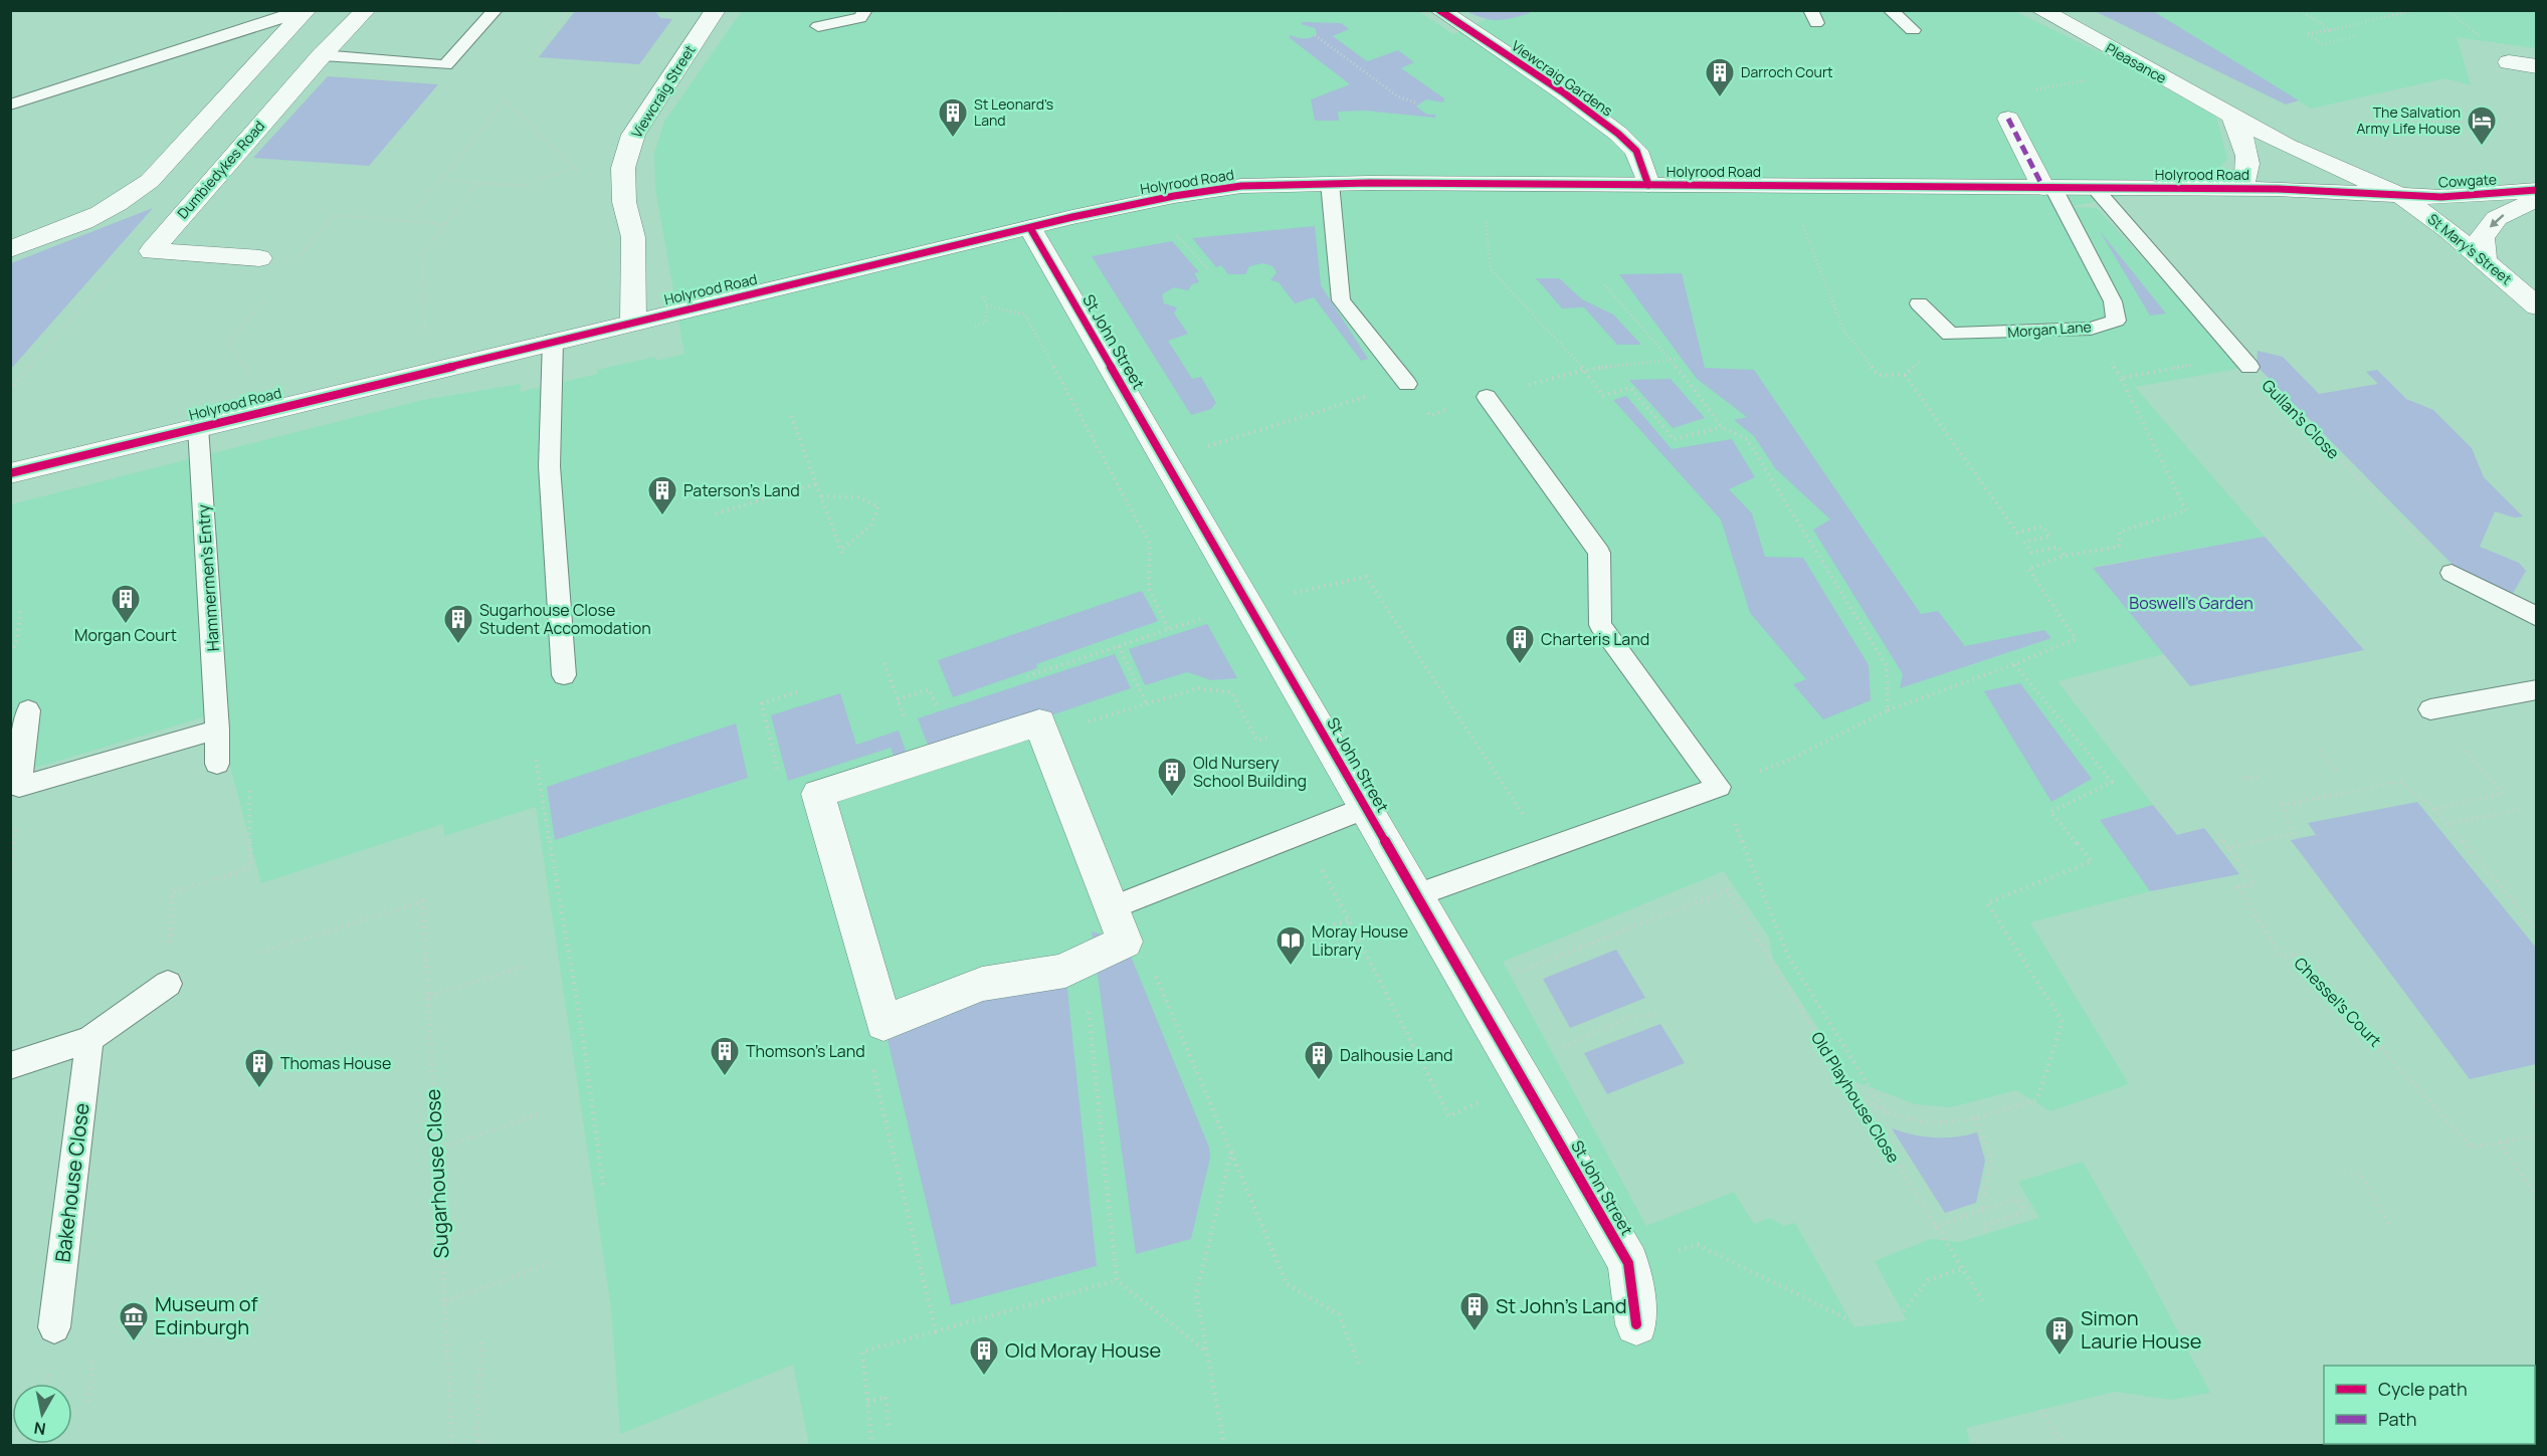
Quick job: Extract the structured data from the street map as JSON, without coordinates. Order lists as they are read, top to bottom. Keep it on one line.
{"streets":{"street":["Pleasance","Viewcraig Gardens","Viewcraig Street","Dumbiedykes Road","Holyrood Road","Cowgate","St Mary's Street","St John Street"],"lane":["Morgan Lane","Gullan's Close","Hammermen's Entry","Bakehouse Close"],"path":["Chessel's Court","Old Playhouse Close","Sugarhouse Close"]},"crossings":[["Pleasance","Holyrood Road"],["Pleasance","Cowgate"],["Pleasance","St Mary's Street"],["Viewcraig Gardens","Holyrood Road"],["Viewcraig Street","Holyrood Road"],["Holyrood Road","Cowgate"],["Holyrood Road","St Mary's Street"],["Holyrood Road","Morgan Lane"],["Holyrood Road","St John Street"],["Holyrood Road","Gullan's Close"],["Holyrood Road","Hammermen's Entry"],["Cowgate","St Mary's Street"],["St John Street","Old Playhouse Close"]],"parks":["Boswell's Garden"],"places":{"building":["Darroch Court","St Leonard's Land","Paterson's Land","Morgan Court","Sugarhouse Close Student Accomodation","Charteris Land","Old Nursery School Building","Thomson's Land","Dalhousie Land","Thomas House","St John's Land","Simon Laurie House","Old Moray House"],"hotel":["The Salvation Army Life House"],"library":["Moray House Library"],"museum":["Museum of Edinburgh"]},"legend":["Cycle path","Path"],"north":"bottom"}
